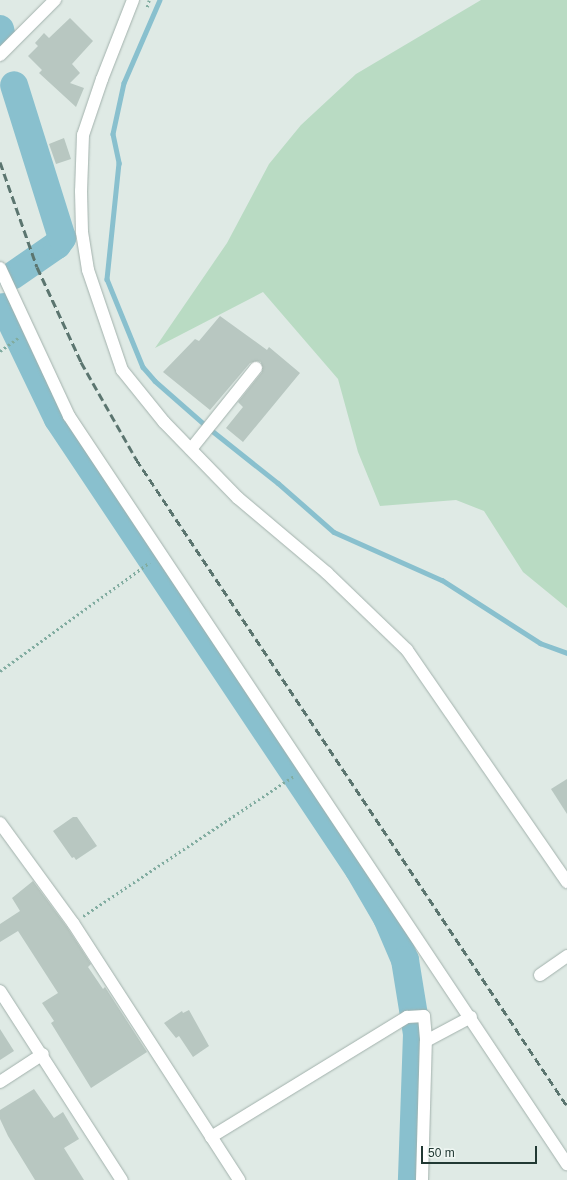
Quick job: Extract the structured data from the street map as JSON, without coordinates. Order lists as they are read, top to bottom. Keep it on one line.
{"scale_bar":"50 m"}
